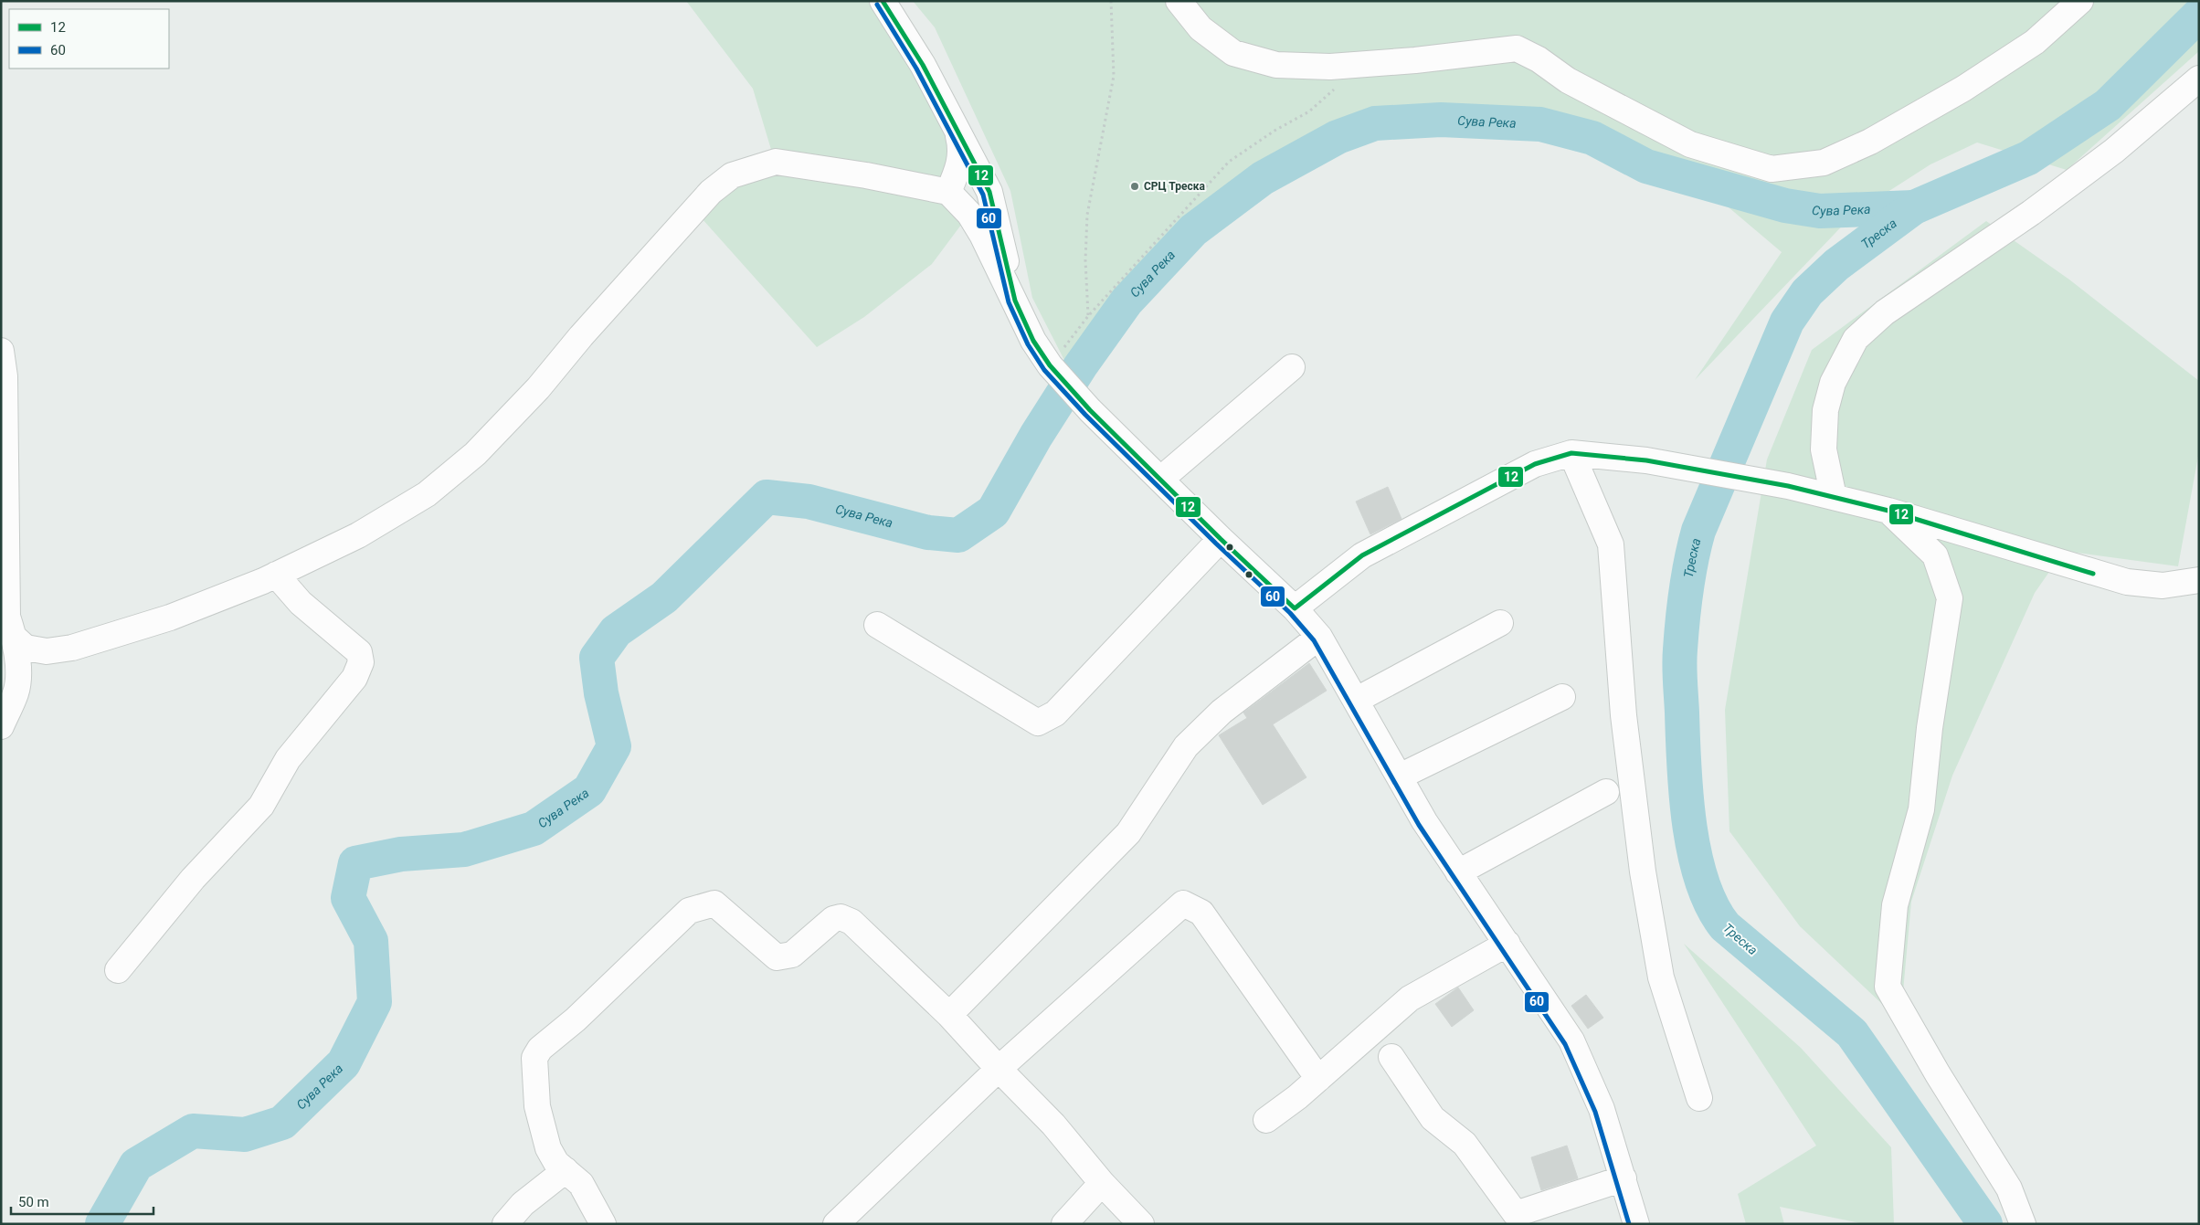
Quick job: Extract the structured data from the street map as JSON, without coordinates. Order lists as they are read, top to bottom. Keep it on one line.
{"water":["Сува Река","Треска"],"places":["СРЦ Треска"],"lines":["transit line 12","transit line 60"],"legend":["12","60"],"scale_bar":"50 m"}
